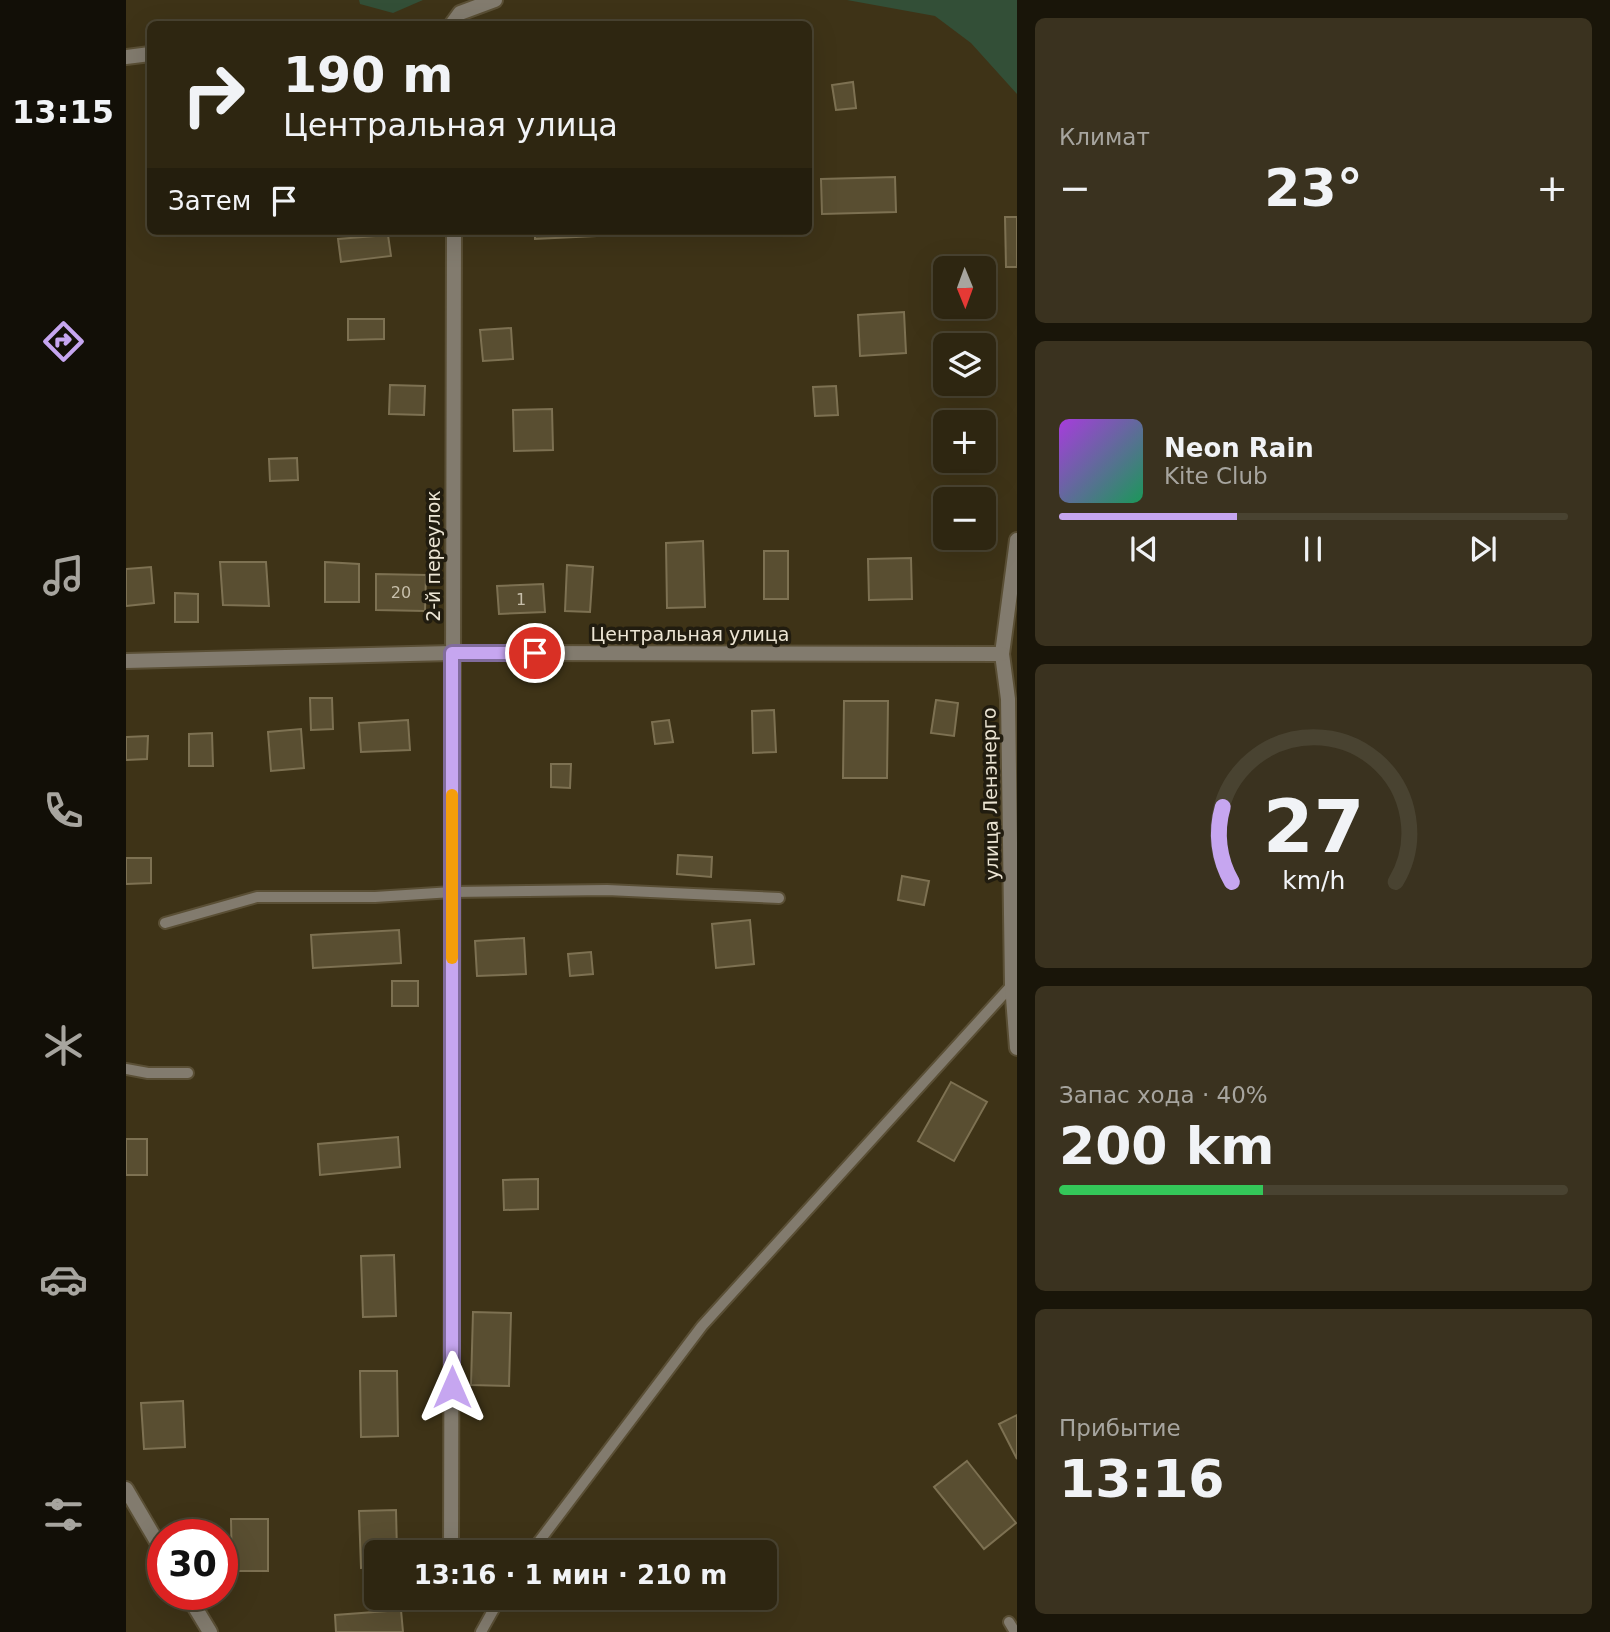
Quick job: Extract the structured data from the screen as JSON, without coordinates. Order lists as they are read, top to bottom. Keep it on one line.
{"streets":{"street":["2-й переулок","Центральная улица","улица Ленэнерго"]},"crossings":[["2-й переулок","Центральная улица"],["Центральная улица","улица Ленэнерго"]],"house_numbers":["20","1"],"north":"bottom","page":{"tabs":"13:15","tile":["Климат",["Запас хода · 40%","200 km"],["Прибытие","13:16"]],"turn":["190 m","Центральная улица"],"heat":["−","23°","+"],"then":"Затем","map_buttons":["+","−"],"song":["Neon Rain","Kite Club"],"limit":"30","trip":"13:16 · 1 мин · 210 m","gauge":["27","km/h"]}}
